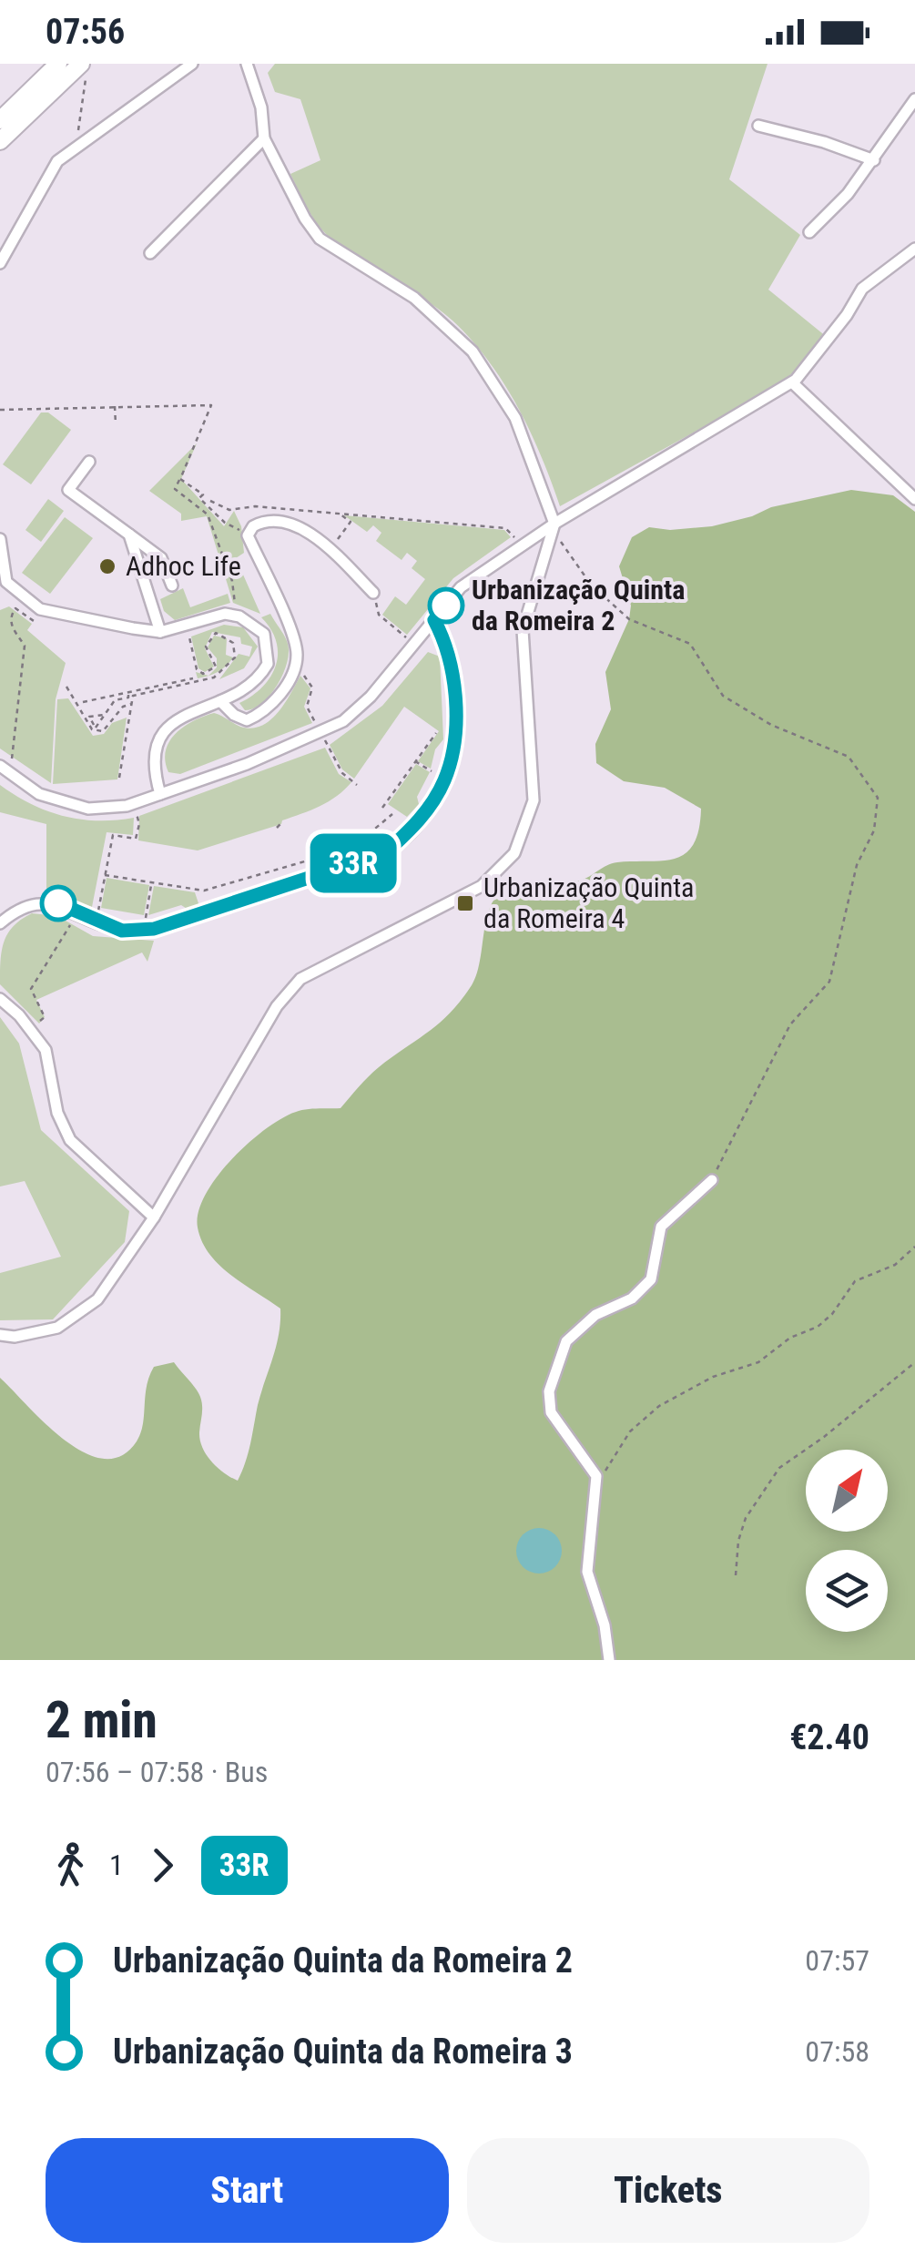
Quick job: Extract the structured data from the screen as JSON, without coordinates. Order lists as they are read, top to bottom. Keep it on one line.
{"places":{"other":["Adhoc Life","Urbanização Quinta da Romeira 2"],"transit":["Urbanização Quinta da Romeira 4"]},"lines":["bus line 33R"],"north":"top right","page":{"status":"07:56","on_map":"33R","heading":["2 min","07:56 – 07:58 · Bus","€2.40"],"legs":["1","33R"],"list":[{"name":"Urbanização Quinta da Romeira 2","value":"07:57"},{"name":"Urbanização Quinta da Romeira 3","value":"07:58"}],"buttons":["Start","Tickets"]}}
